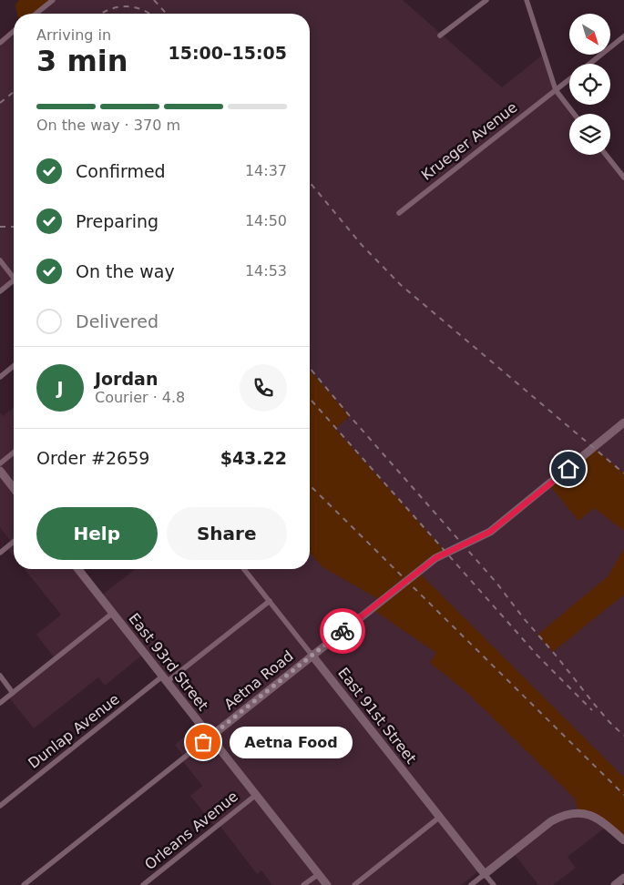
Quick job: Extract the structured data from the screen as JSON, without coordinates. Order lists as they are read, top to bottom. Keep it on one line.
{"streets":{"street":["Krueger Avenue","East 93rd Street","Aetna Road","East 91st Street","Dunlap Avenue","Orleans Avenue"]},"crossings":[["East 93rd Street","Aetna Road"],["East 93rd Street","Dunlap Avenue"],["East 93rd Street","Orleans Avenue"],["Aetna Road","East 91st Street"],["East 91st Street","Dunlap Avenue"]],"places":["Aetna Food"],"north":"bottom right","page":{"heading":["3 min","Arriving in","15:00–15:05"],"panel":["Jordan","Courier · 4.8","Order #2659","$43.22"],"bar":"On the way · 370 m","list":[["Confirmed","14:37"],["Preparing","14:50"],["On the way","14:53"],"Delivered"],"round":"J","buttons":["Help","Share"],"bubble":"Aetna Food"}}
